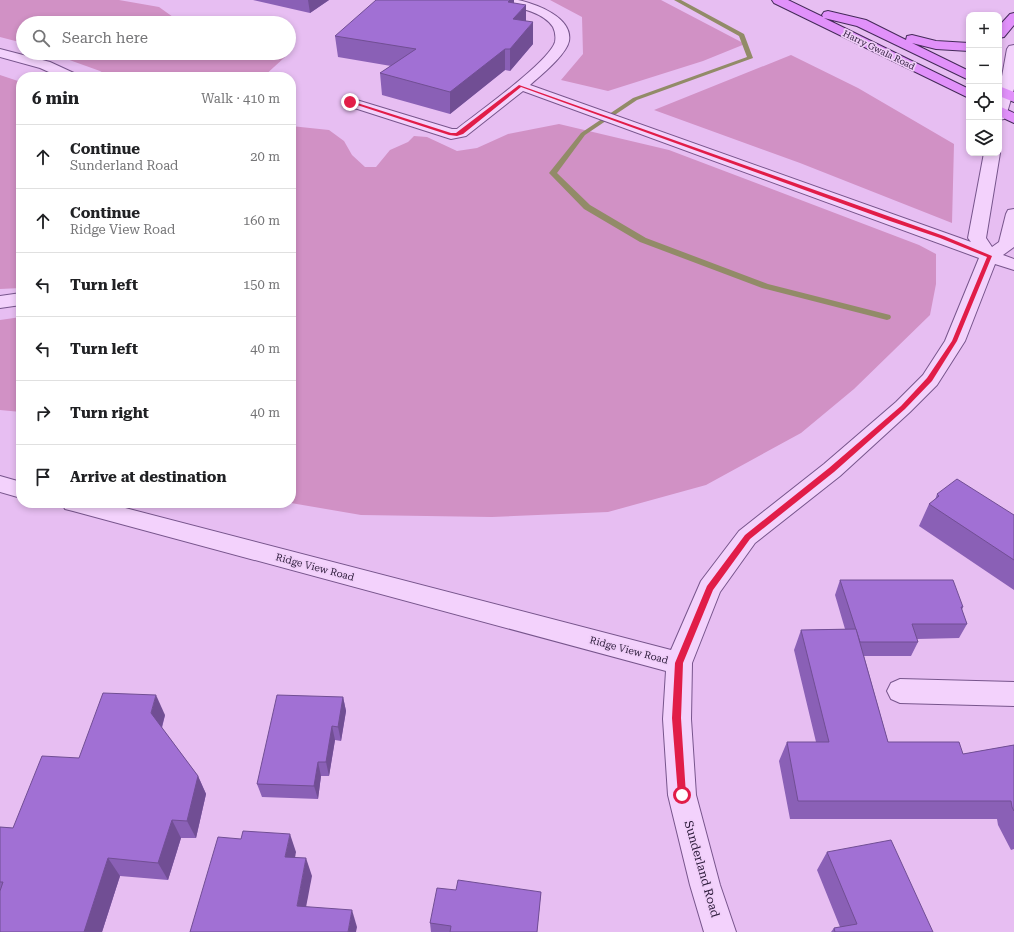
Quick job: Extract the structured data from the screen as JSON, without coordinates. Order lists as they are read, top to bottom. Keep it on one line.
{"streets":{"main road":["Harry Gwala Road"],"street":["Ridge View Road","Sunderland Road"]},"crossings":[["Ridge View Road","Sunderland Road"]],"page":{"map_buttons":["+","−"],"search":"Search here","heading":["6 min","Walk · 410 m"],"list":[["Continue","Sunderland Road","20 m"],["Continue","Ridge View Road","160 m"],["Turn left","150 m"],["Turn left","40 m"],["Turn right","40 m"],"Arrive at destination"]}}
